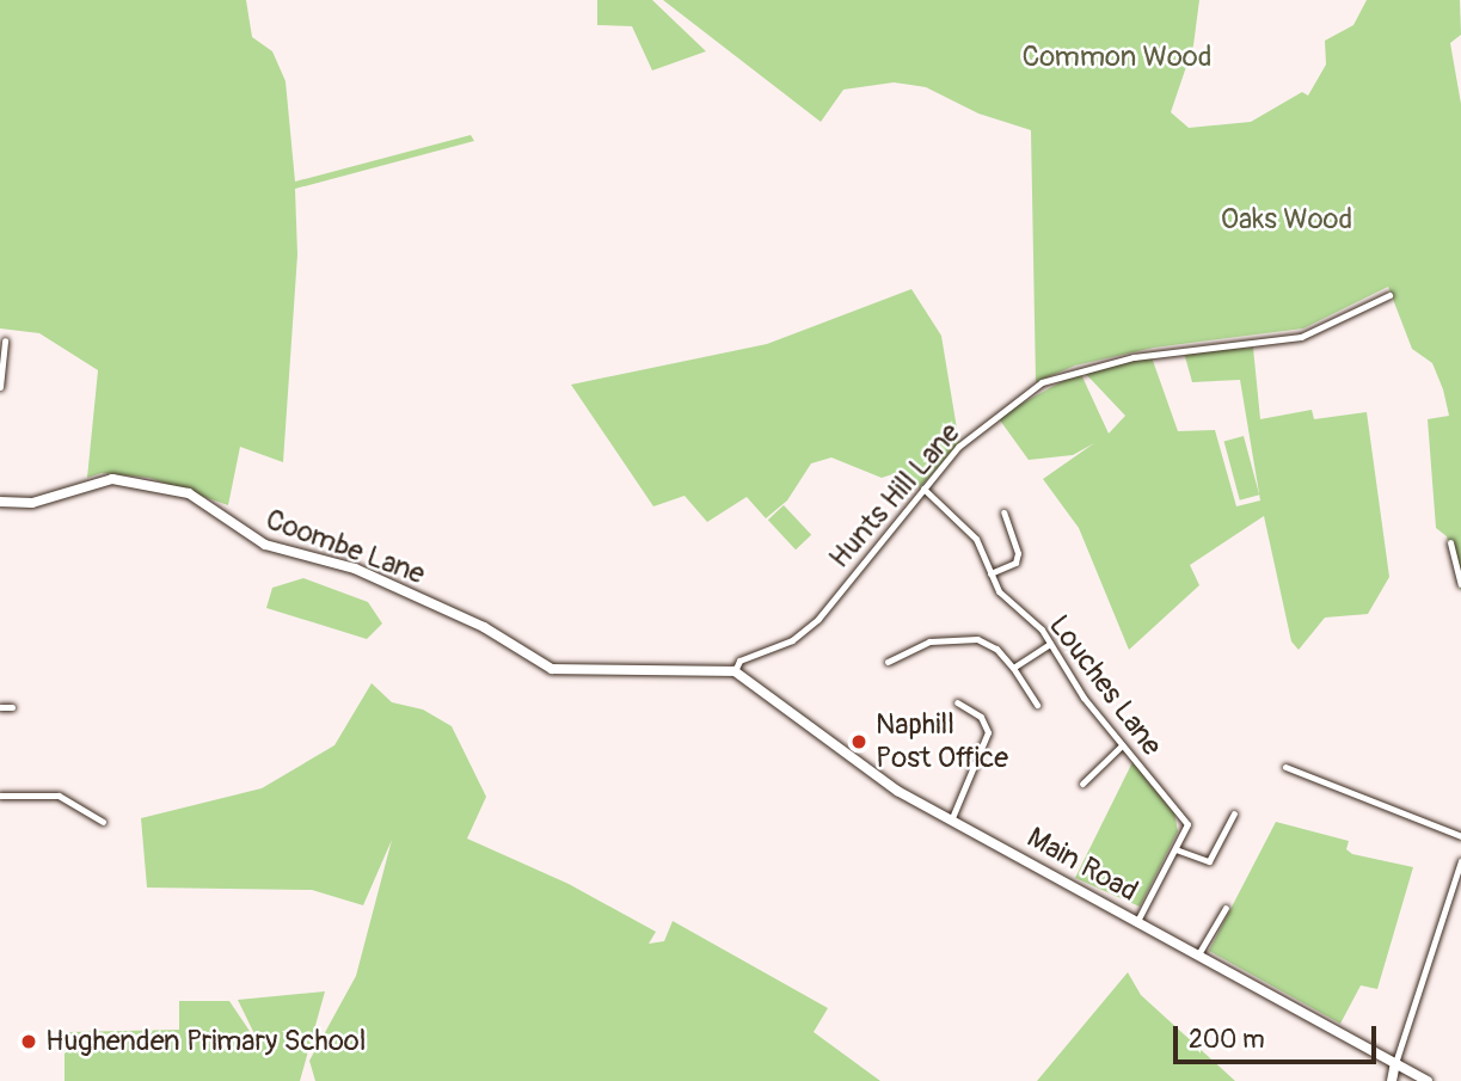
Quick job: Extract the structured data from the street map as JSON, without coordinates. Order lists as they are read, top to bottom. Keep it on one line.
{"streets":{"street":["Hunts Hill Lane","Coombe Lane","Louches Lane","Main Road"]},"crossings":[["Hunts Hill Lane","Coombe Lane"],["Hunts Hill Lane","Louches Lane"],["Hunts Hill Lane","Main Road"],["Coombe Lane","Main Road"],["Louches Lane","Main Road"]],"parks":["Common Wood","Oaks Wood"],"places":["Naphill Post Office","Hughenden Primary School"],"scale_bar":"200 m"}
